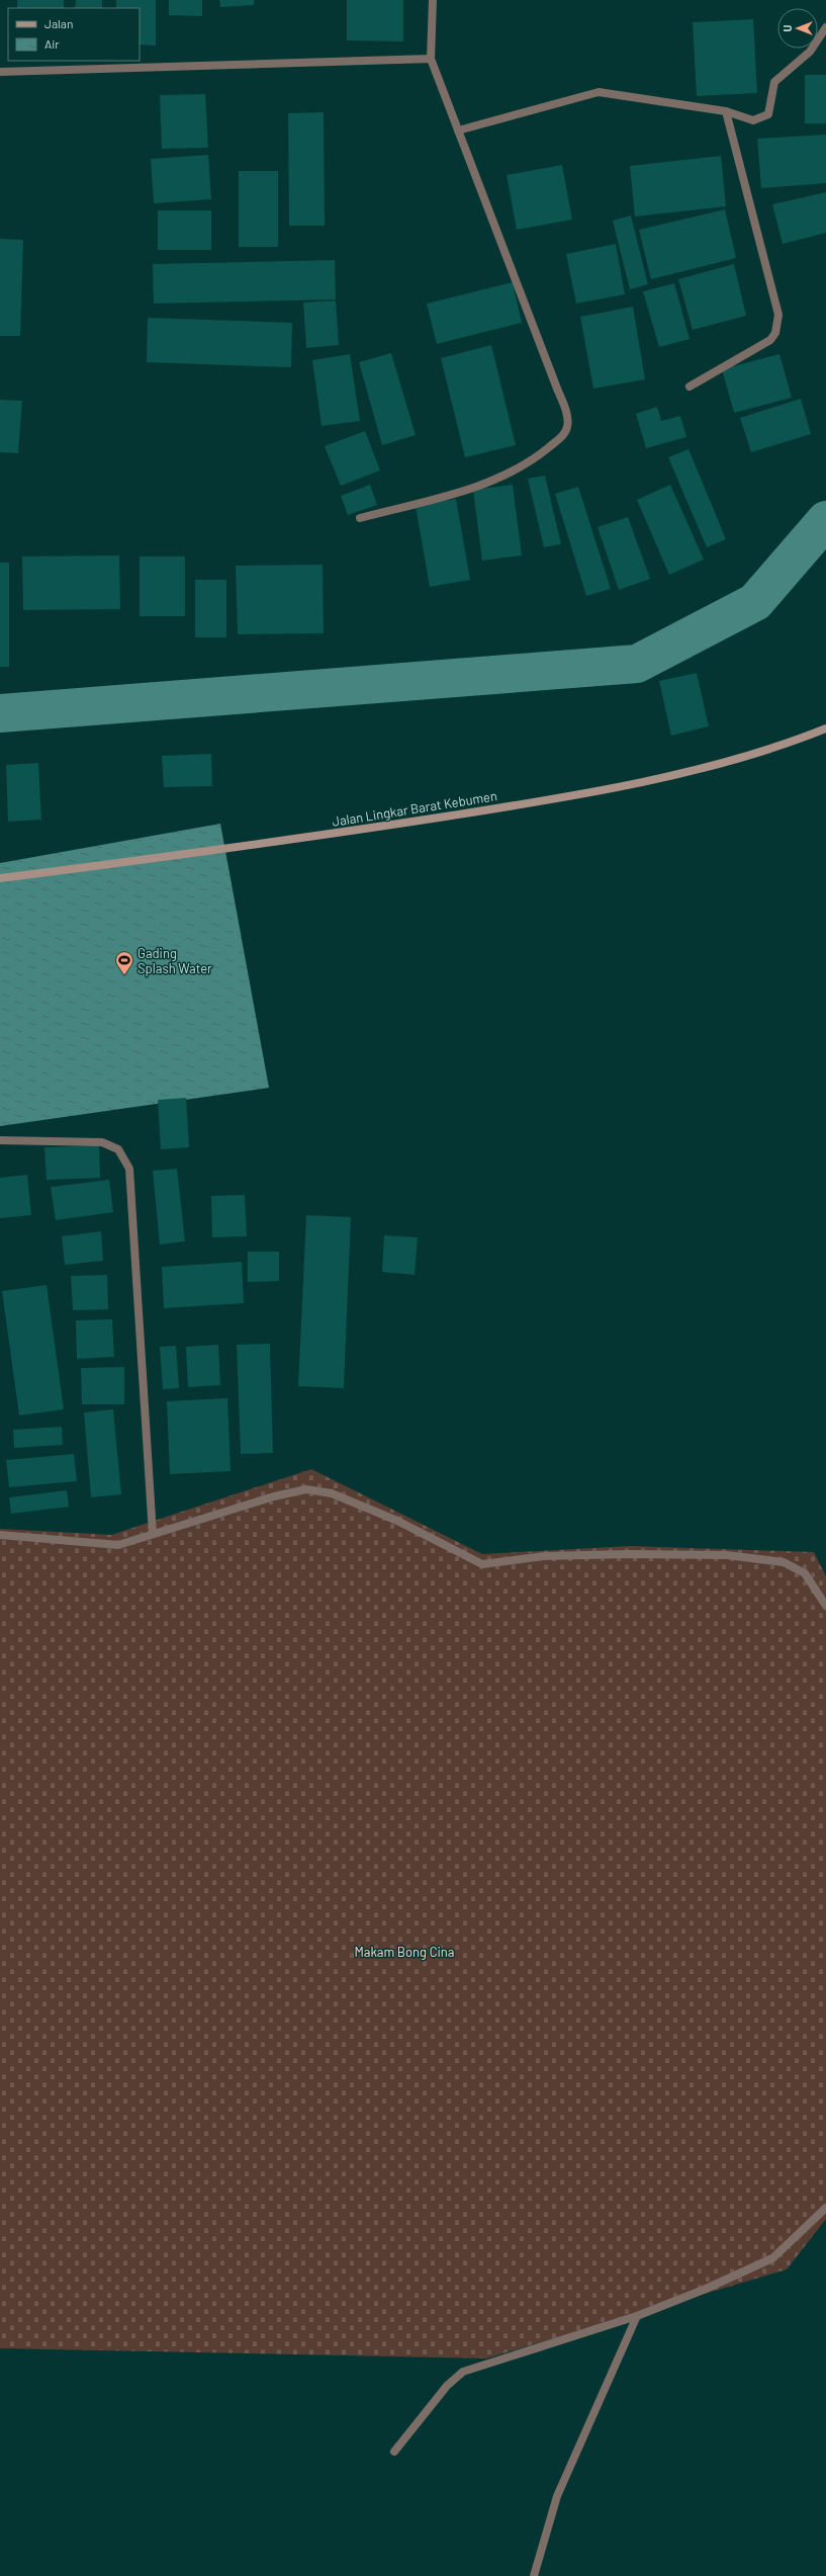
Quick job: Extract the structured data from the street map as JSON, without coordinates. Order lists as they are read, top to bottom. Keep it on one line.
{"streets":{"main road":["Jalan Lingkar Barat Kebumen"]},"parks":["Makam Bong Cina"],"places":{"sports":["Gading Splash Water"]},"legend":["Jalan","Air"],"north":"left"}
